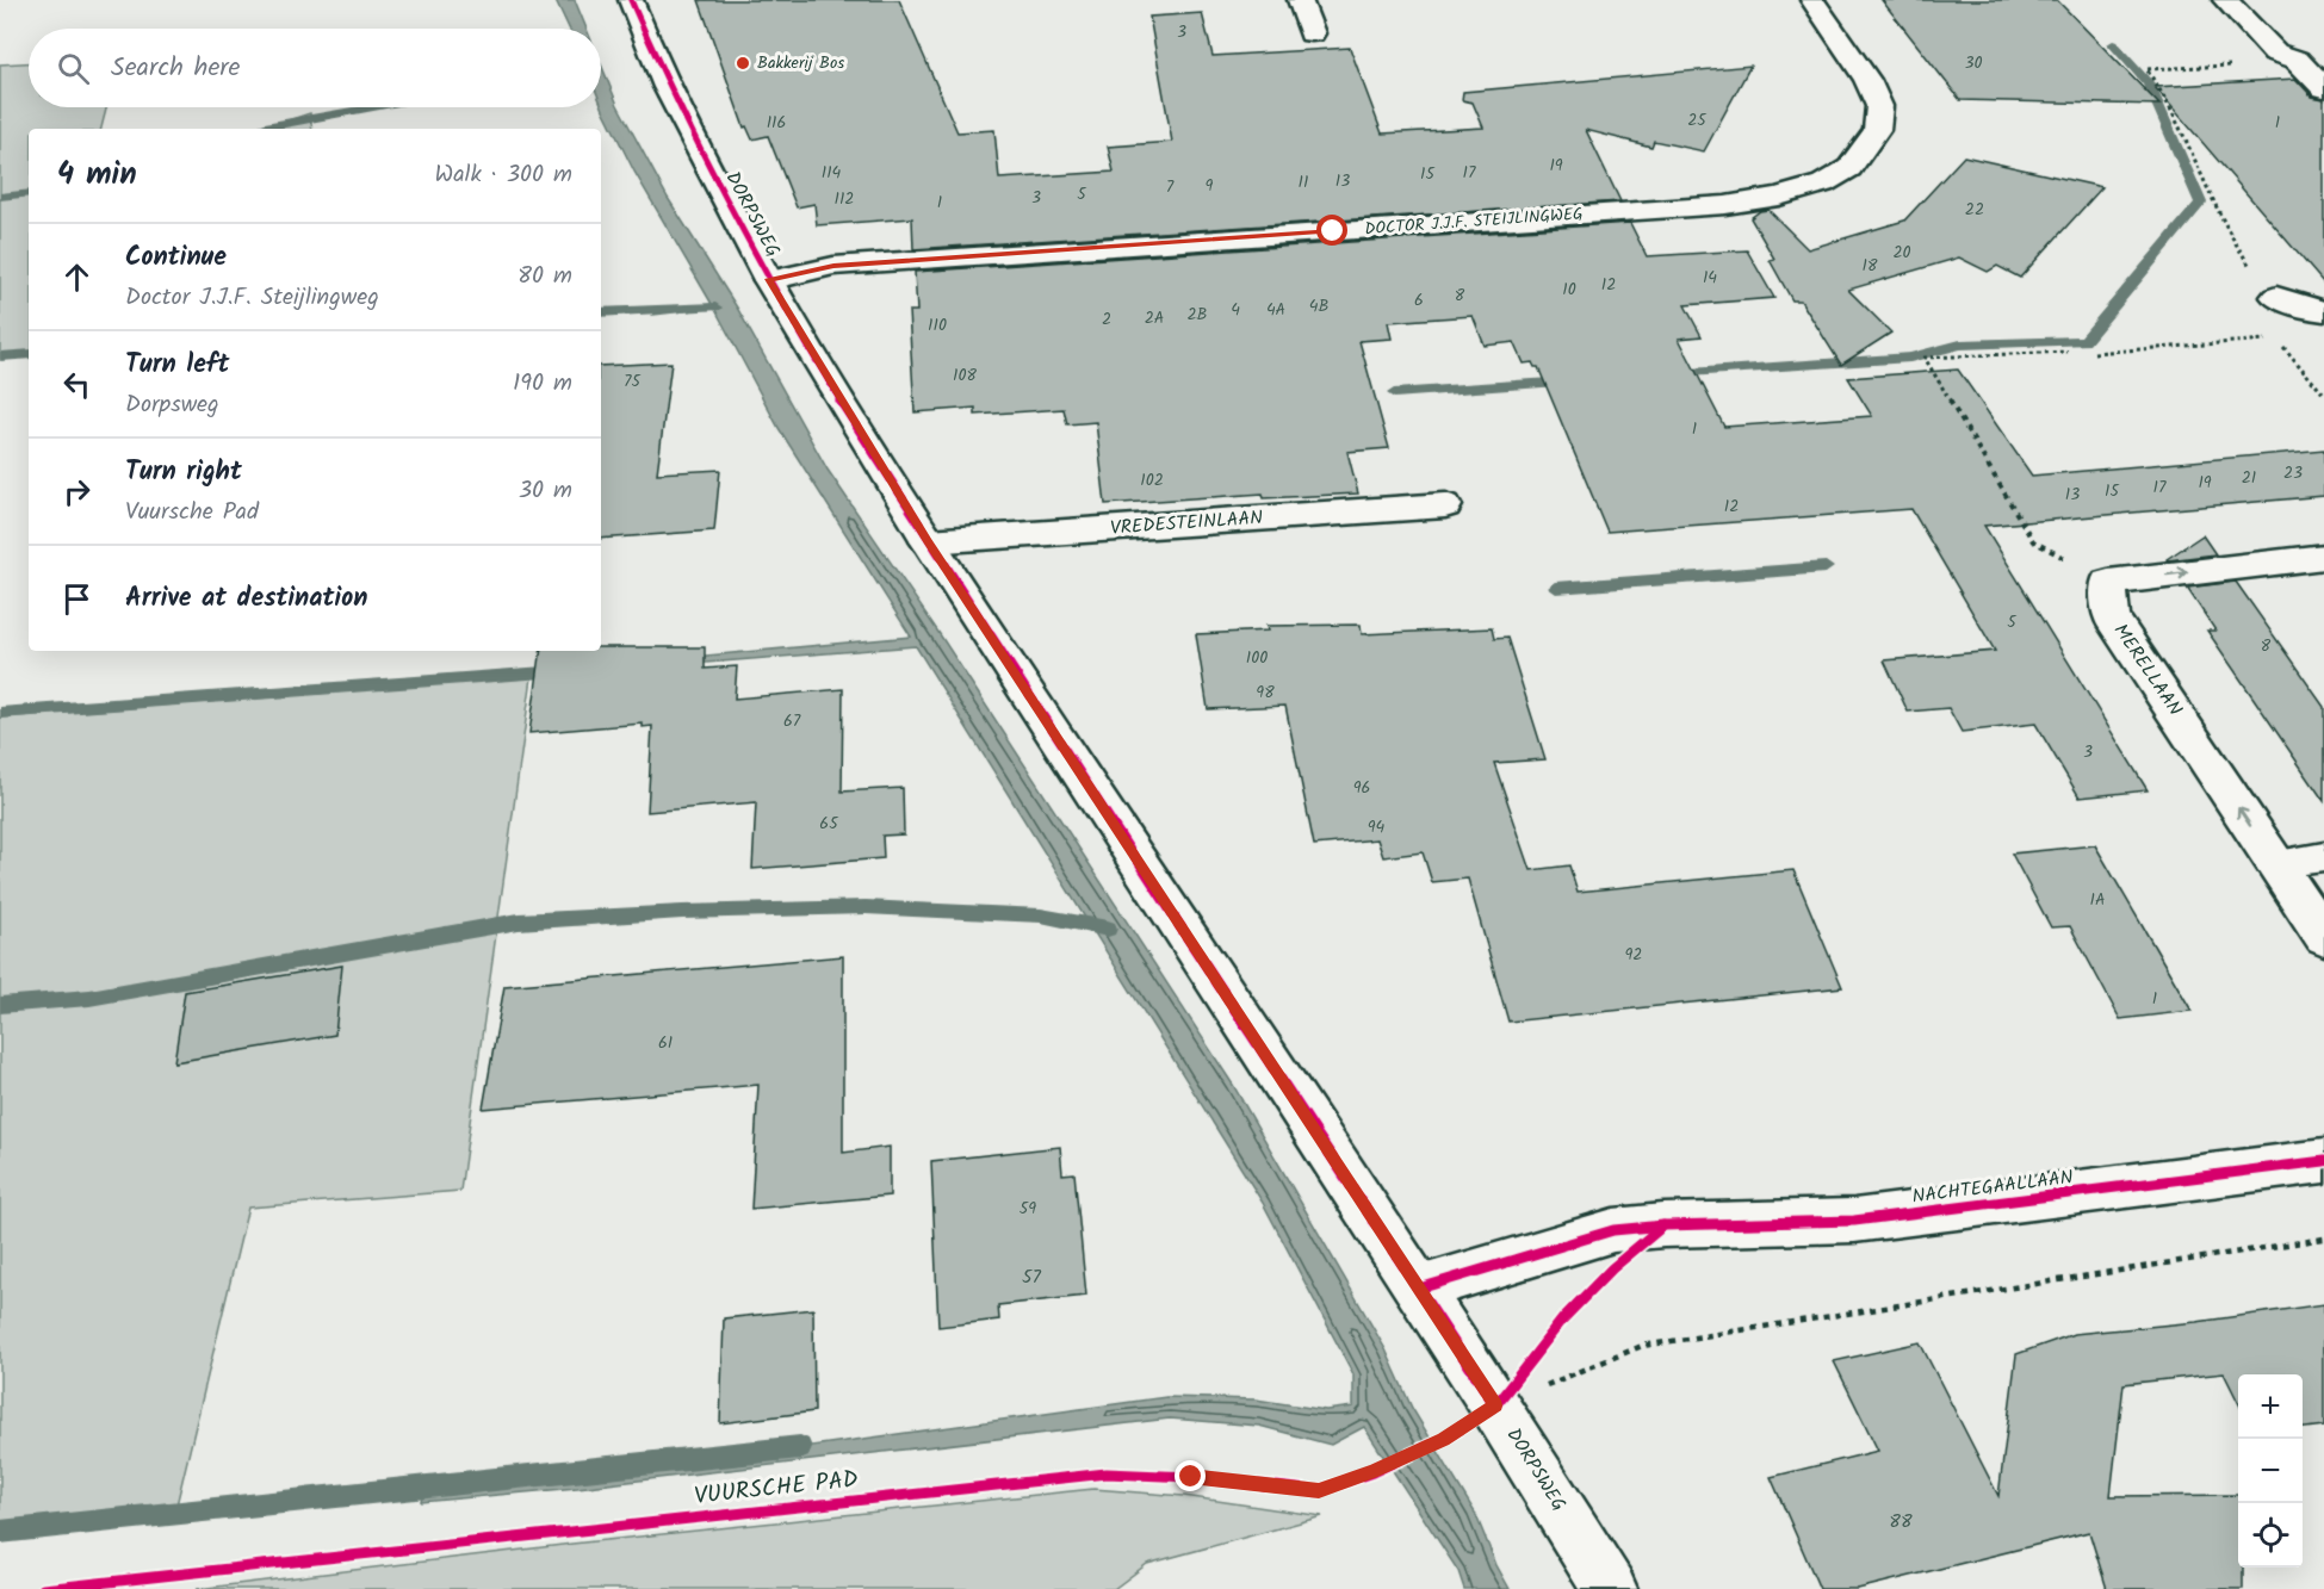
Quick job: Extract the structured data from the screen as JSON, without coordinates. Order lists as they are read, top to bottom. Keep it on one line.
{"streets":{"street":["DORPSWEG","DOCTOR J.J.F. STEIJLINGWEG","VREDESTEINLAAN","MERELLAAN","NACHTEGAALLAAN"],"cycle path":["VUURSCHE PAD"]},"crossings":[["DORPSWEG","DOCTOR J.J.F. STEIJLINGWEG"],["DORPSWEG","VREDESTEINLAAN"],["DORPSWEG","NACHTEGAALLAAN"]],"one_way":["MERELLAAN"],"places":["Bakkerij Bos"],"house_numbers":["3","30","25","116","1","19","114","17","15","13","11","9","7","5","3","112","1","22","20","18","14","12","10","8","6","4B","4","4A","2B","2A","2","110","108","75","1","23","21","102","19","17","15","13","12","5","8","100","98","67","3","96","65","94","1A","92","1","61","59","57","88"],"page":{"search":"Search here","heading":["4 min","Walk · 300 m"],"list":[["Continue","Doctor J.J.F. Steijlingweg","80 m"],["Turn left","Dorpsweg","190 m"],["Turn right","Vuursche Pad","30 m"],"Arrive at destination"],"map_buttons":["+","−"]}}
